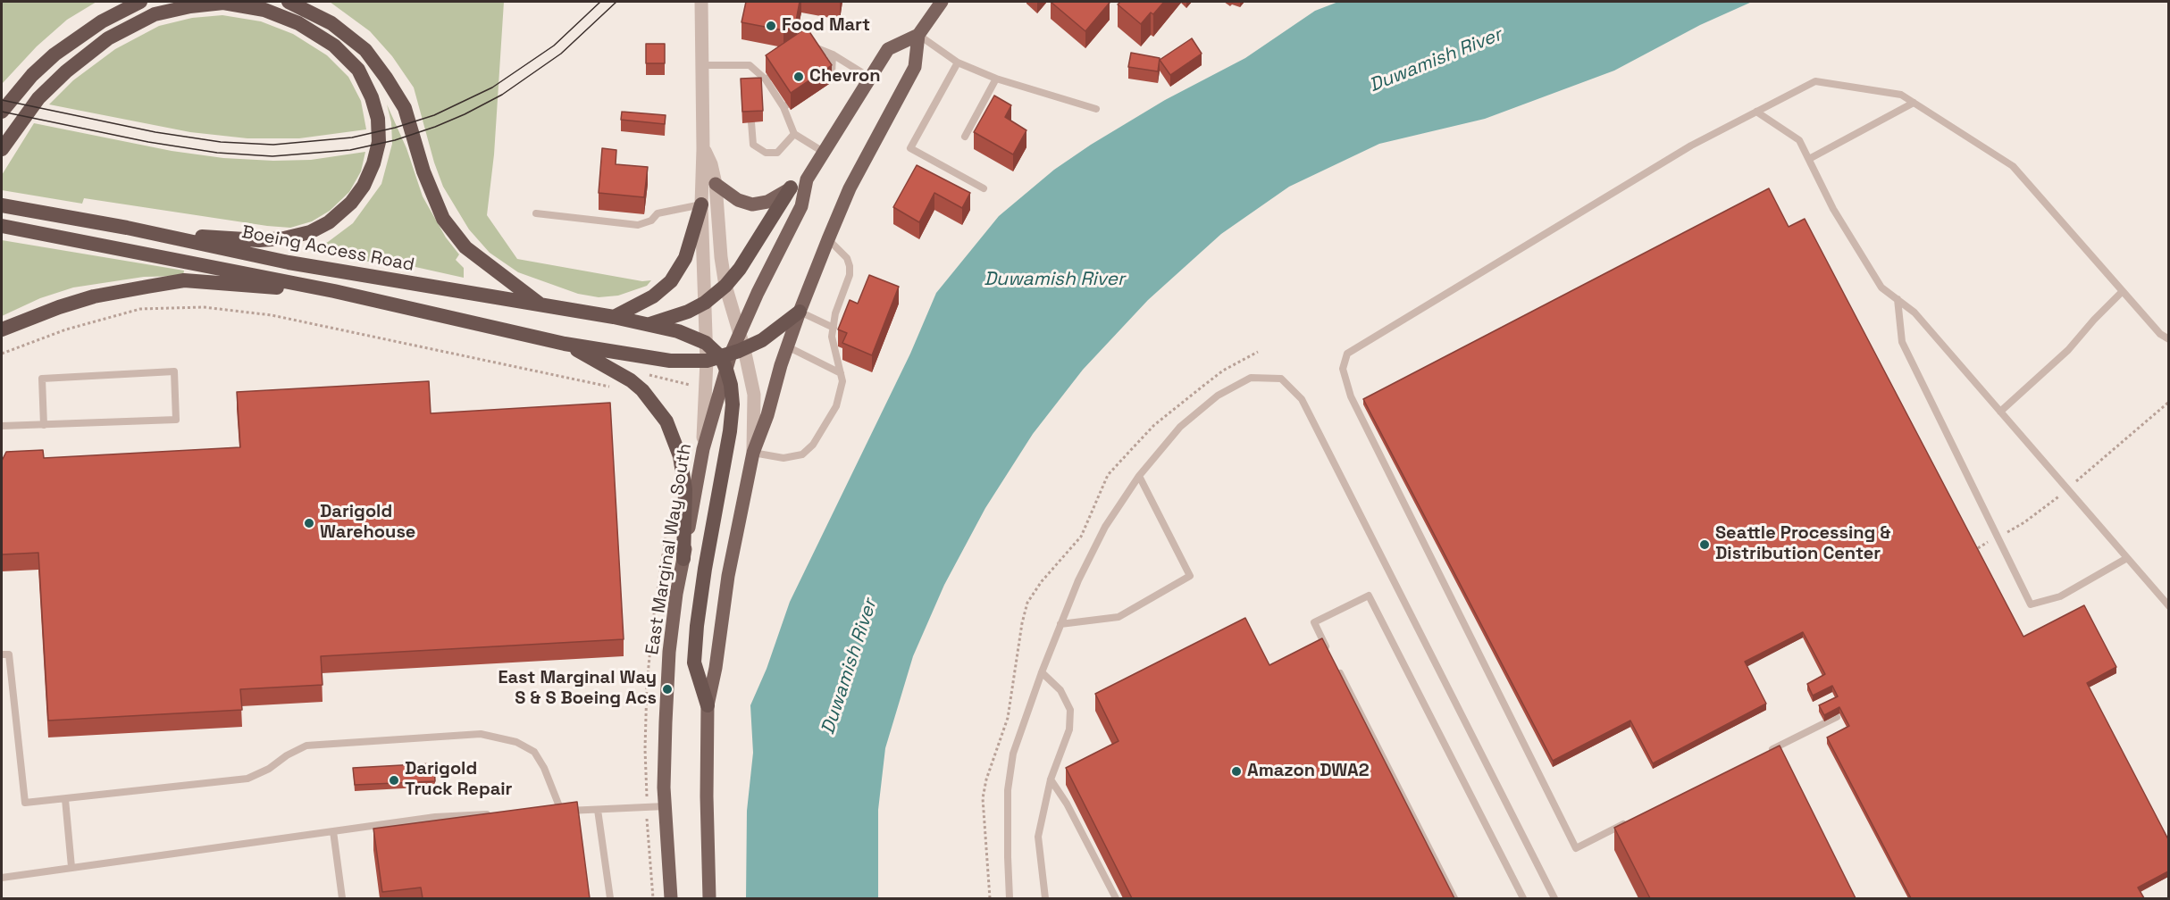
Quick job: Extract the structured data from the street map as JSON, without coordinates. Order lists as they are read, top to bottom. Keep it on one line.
{"streets":{"highway":["Boeing Access Road"],"main road":["East Marginal Way South"]},"water":["Duwamish River"],"places":["Food Mart","Chevron","Darigold Warehouse","Seattle Processing & Distribution Center","East Marginal Way S & S Boeing Acs","Amazon DWA2","Darigold Truck Repair"]}
